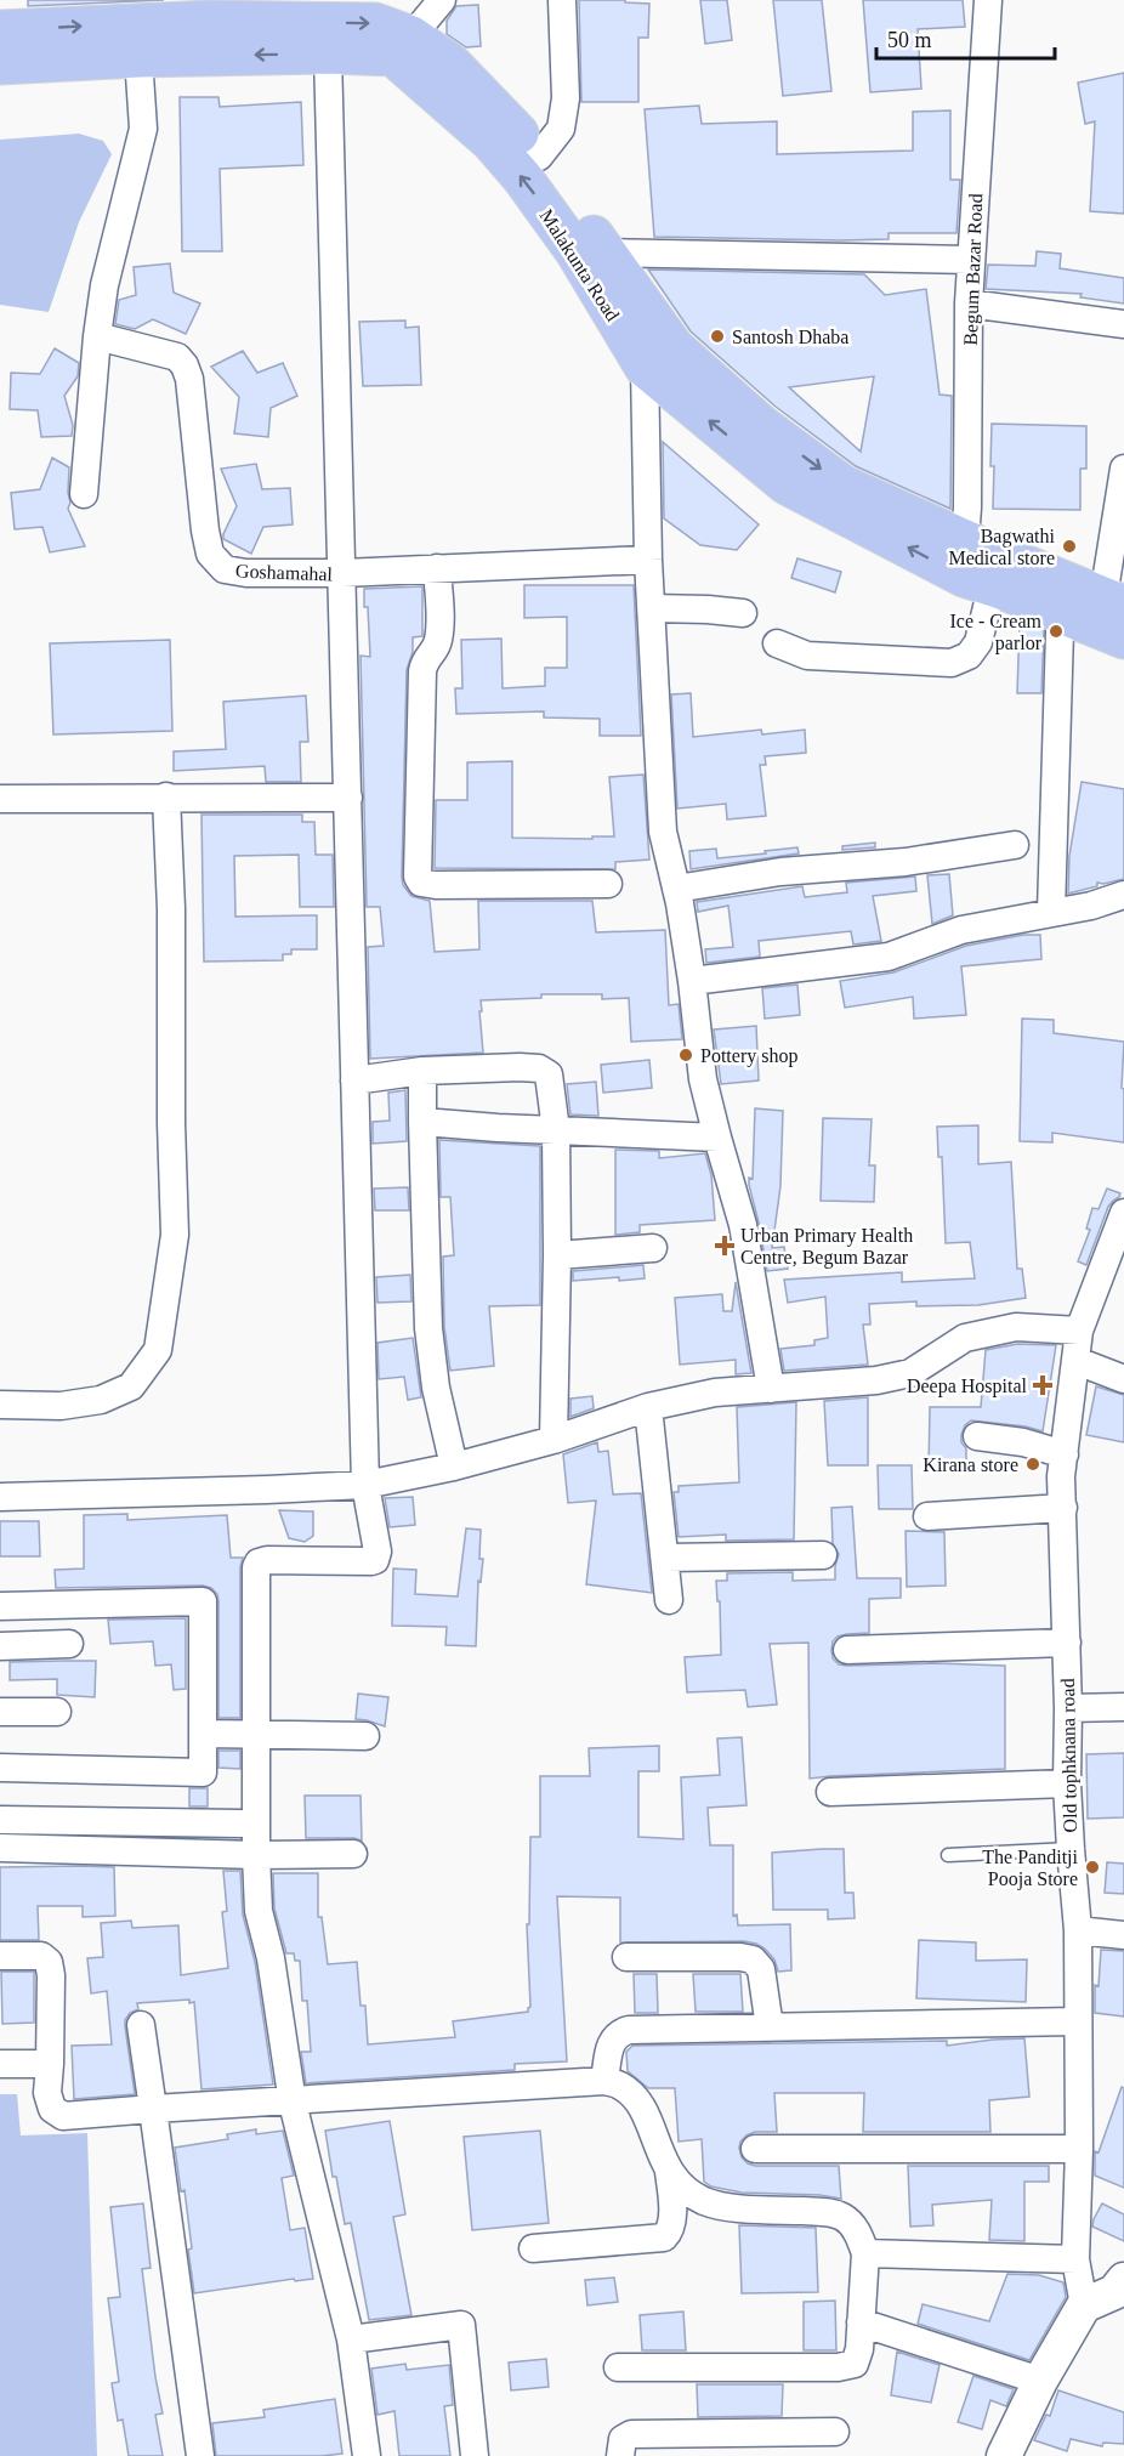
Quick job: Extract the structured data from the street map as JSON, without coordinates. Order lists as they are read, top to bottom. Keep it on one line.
{"streets":{"main road":["Malakunta Road"],"street":["Begum Bazar Road","Goshamahal","Old tophknana road"]},"crossings":[["Malakunta Road","Begum Bazar Road"]],"places":{"other":["Santosh Dhaba","Bagwathi Medical store","Ice - Cream parlor","Pottery shop","Kirana store","The Panditji Pooja Store"],"health":["Urban Primary Health Centre, Begum Bazar","Deepa Hospital"]},"scale_bar":"50 m"}
